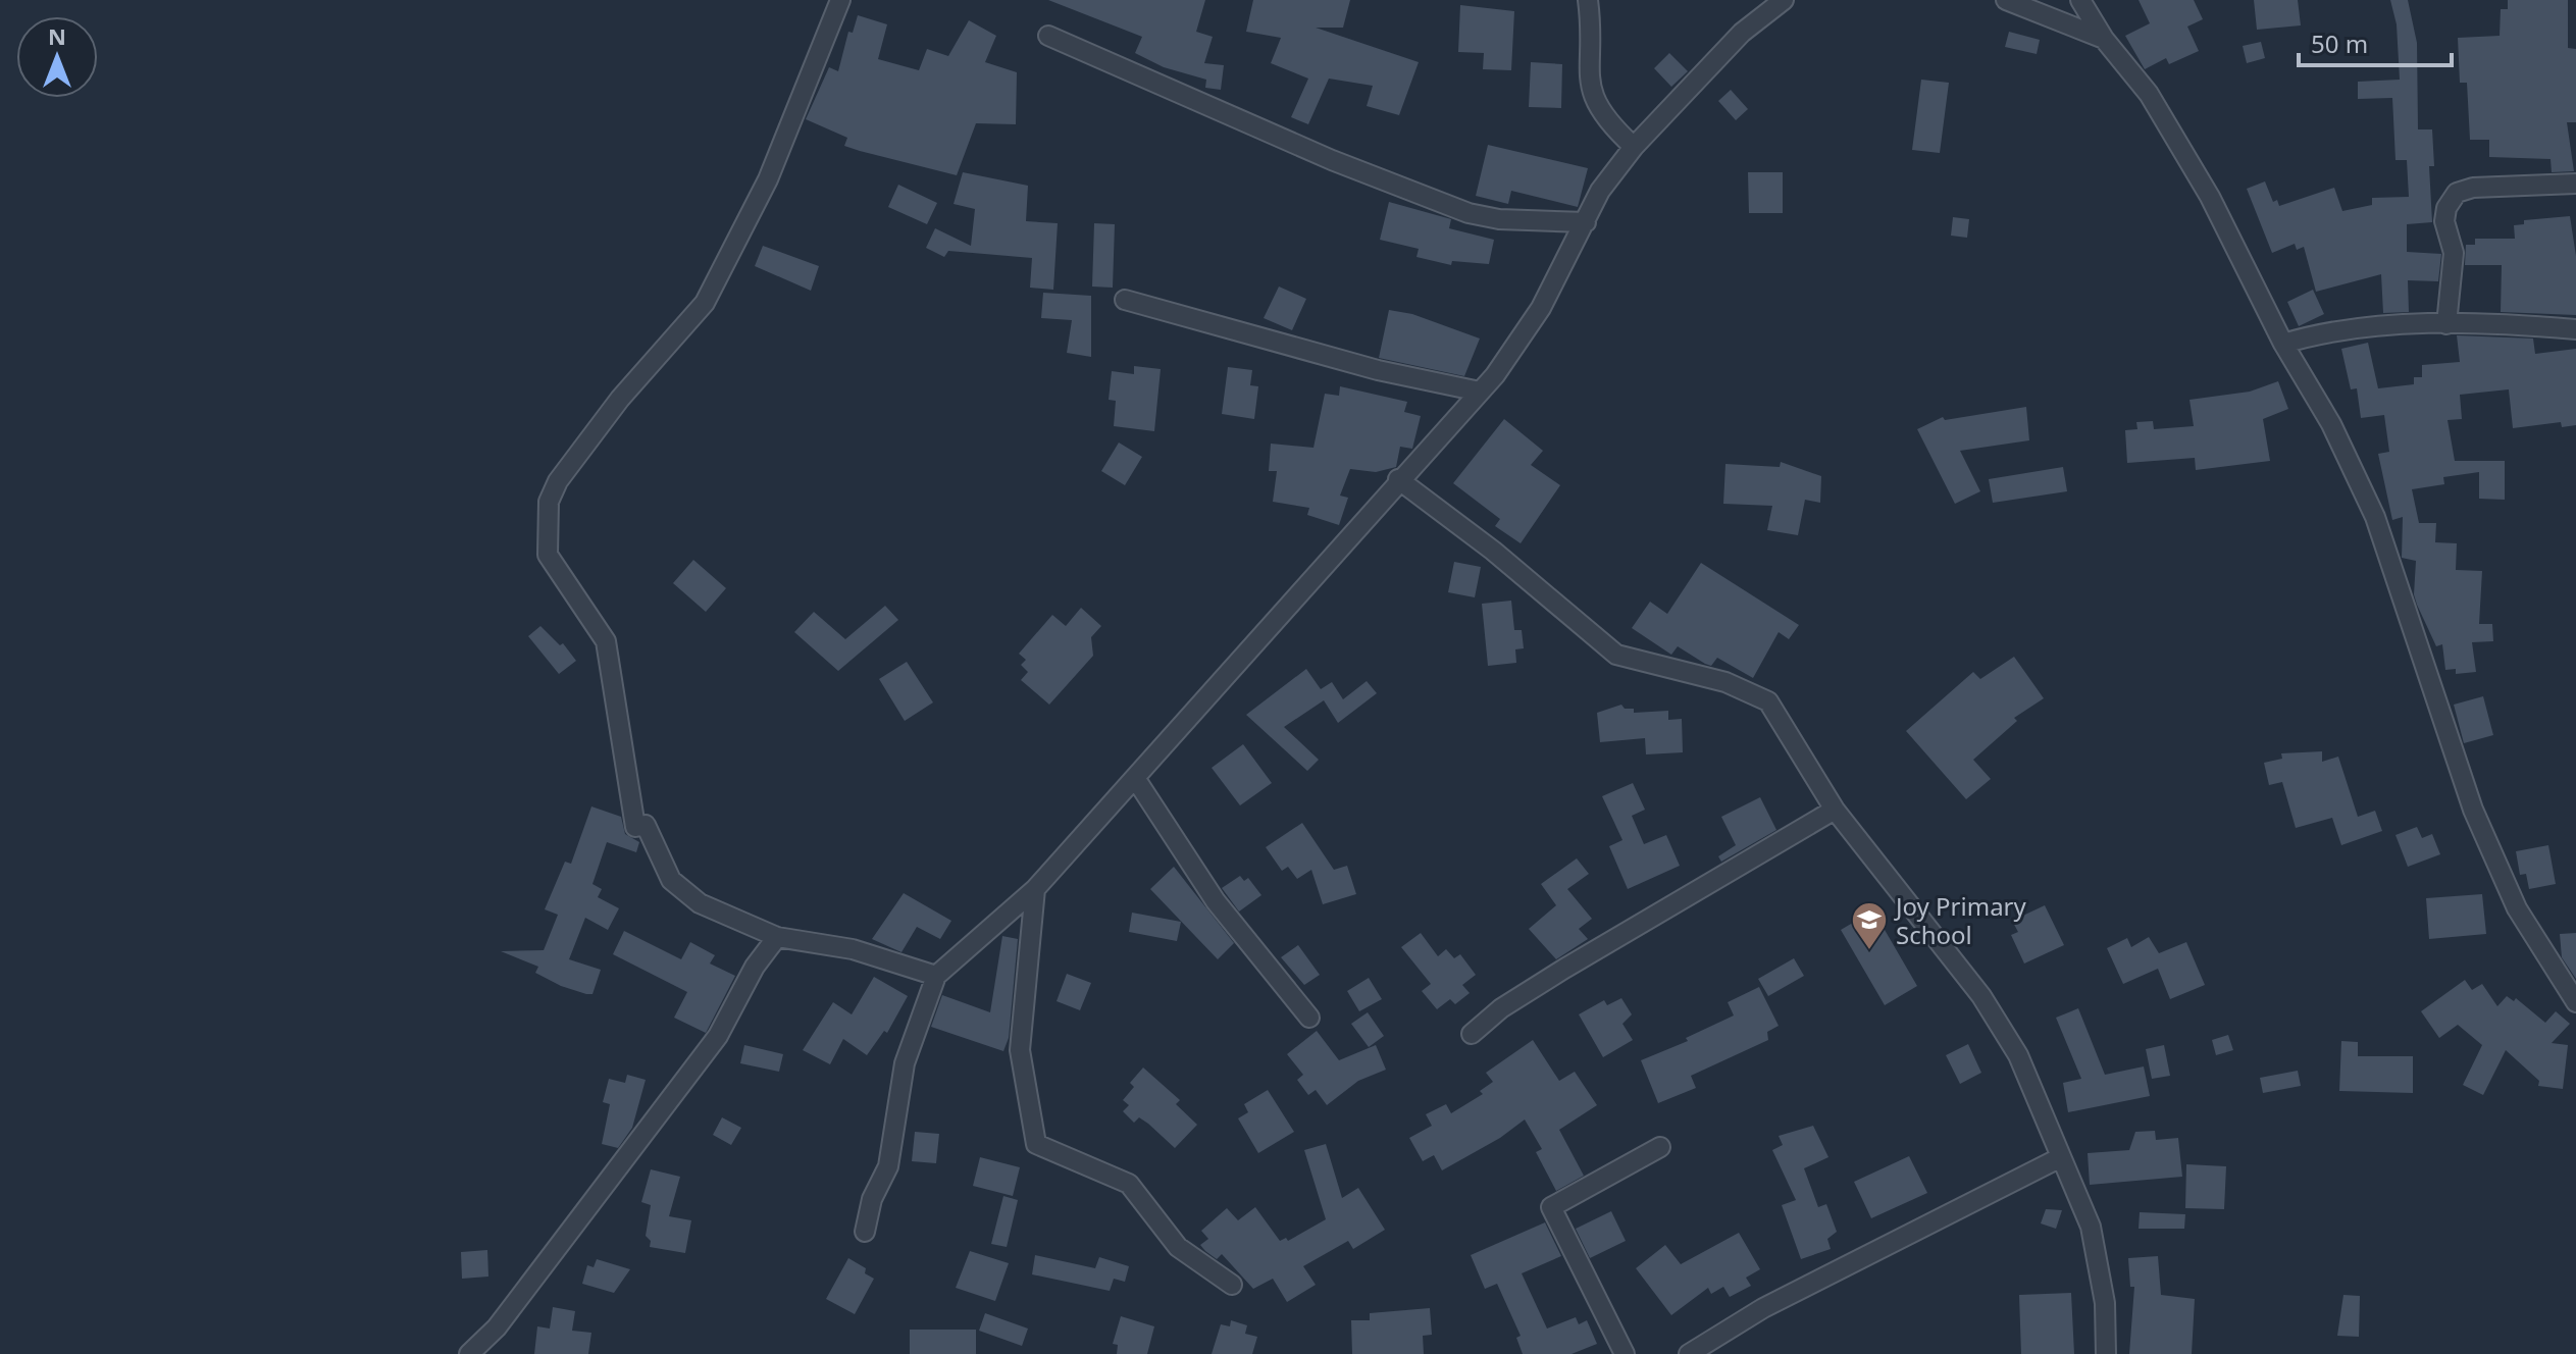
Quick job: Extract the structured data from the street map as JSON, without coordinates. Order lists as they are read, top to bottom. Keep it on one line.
{"places":{"school or university":["Joy Primary School"]},"scale_bar":"50 m","north":"top"}
